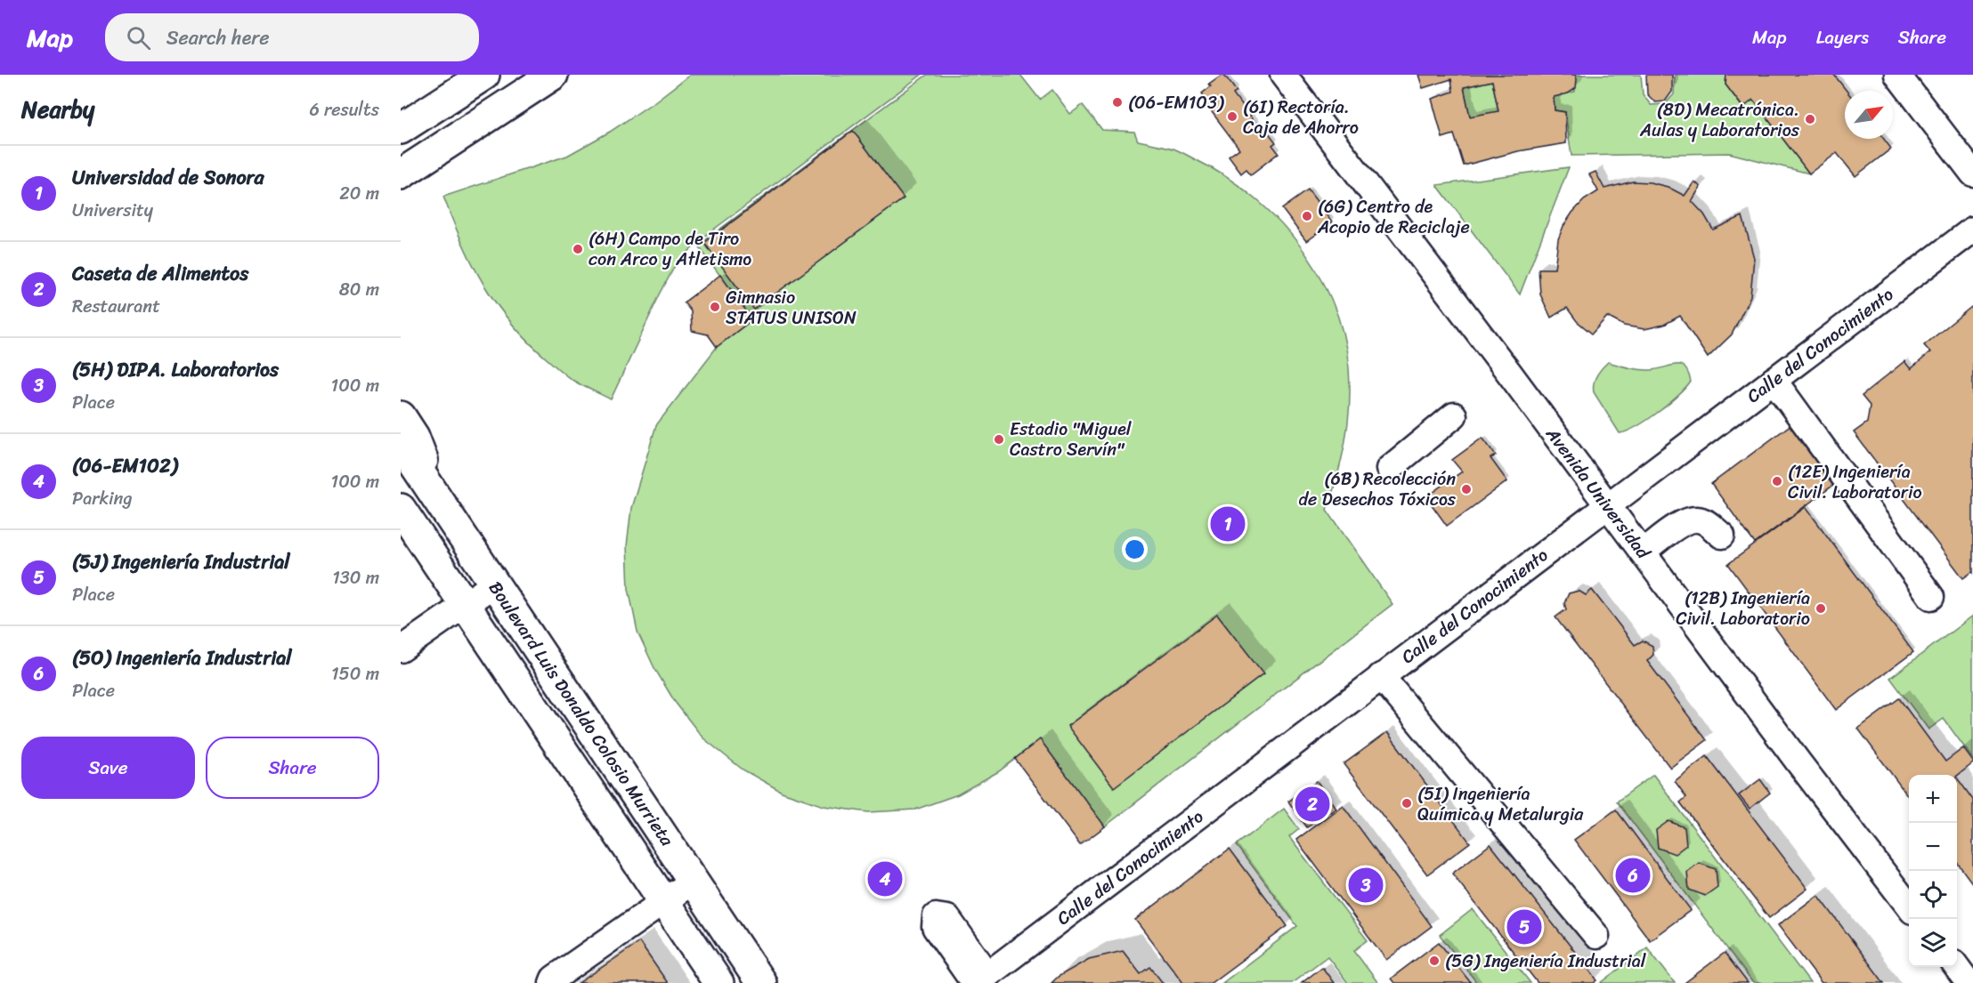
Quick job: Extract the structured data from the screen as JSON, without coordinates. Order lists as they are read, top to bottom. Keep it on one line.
{"streets":{"main road":["Boulevard Luis Donaldo Colosio Murrieta"],"street":["Calle del Conocimiento","Avenida Universidad"]},"crossings":[["Calle del Conocimiento","Avenida Universidad"]],"places":["(06-EM103)","(6I) Rectoría. Caja de Ahorro","(8D) Mecatrónica. Aulas y Laboratorios","(6G) Centro de Acopio de Reciclaje","(6H) Campo de Tiro con Arco y Atletismo","Gimnasio STATUS UNISON","Estadio \"Miguel Castro Servín\"","(12E) Ingeniería Civil. Laboratorio","(6B) Recolección de Desechos Tóxicos","(12B) Ingeniería Civil. Laboratorio","(5I) Ingeniería Química y Metalurgia","(5G) Ingeniería Industrial"],"north":"top right","page":{"header":"Map","search":"Search here","nav":["Map","Layers","Share"],"heading":["Nearby","6 results"],"list":[{"mark":"1","name":"Universidad de Sonora","note":"University","value":"20 m"},{"mark":"2","name":"Caseta de Alimentos","note":"Restaurant","value":"80 m"},{"mark":"3","name":"(5H) DIPA. Laboratorios","note":"Place","value":"100 m"},{"mark":"4","name":"(06-EM102)","note":"Parking","value":"100 m"},{"mark":"5","name":"(5J) Ingeniería Industrial","note":"Place","value":"130 m"},{"mark":"6","name":"(5O) Ingeniería Industrial","note":"Place","value":"150 m"}],"pins":["1","2","6","4","3","5"],"buttons":["Save","Share"],"map_buttons":["+","−"]}}
